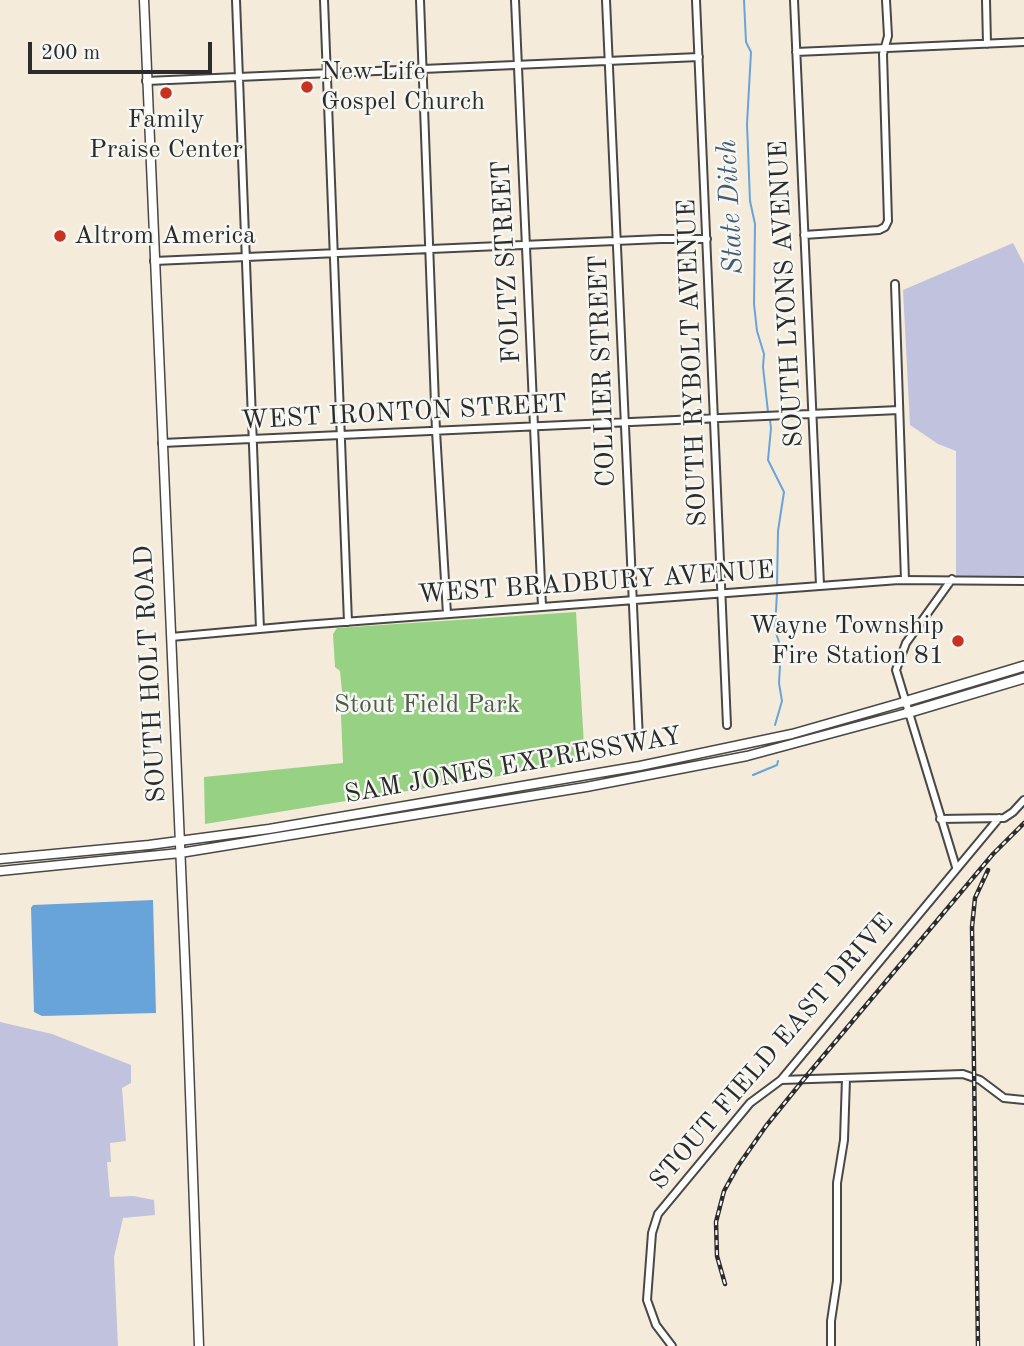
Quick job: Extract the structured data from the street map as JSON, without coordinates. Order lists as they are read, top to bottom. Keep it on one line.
{"streets":{"highway":["SAM JONES EXPRESSWAY"],"main road":["SOUTH HOLT ROAD"],"street":["FOLTZ STREET","SOUTH LYONS AVENUE","SOUTH RYBOLT AVENUE","COLLIER STREET","WEST IRONTON STREET","WEST BRADBURY AVENUE","STOUT FIELD EAST DRIVE"]},"crossings":[["FOLTZ STREET","WEST IRONTON STREET"],["FOLTZ STREET","WEST BRADBURY AVENUE"],["SOUTH LYONS AVENUE","WEST IRONTON STREET"],["SOUTH LYONS AVENUE","WEST BRADBURY AVENUE"],["SOUTH RYBOLT AVENUE","WEST IRONTON STREET"],["SOUTH RYBOLT AVENUE","WEST BRADBURY AVENUE"],["COLLIER STREET","WEST IRONTON STREET"],["COLLIER STREET","WEST BRADBURY AVENUE"],["WEST IRONTON STREET","SOUTH HOLT ROAD"],["WEST BRADBURY AVENUE","SOUTH HOLT ROAD"],["SOUTH HOLT ROAD","SAM JONES EXPRESSWAY"]],"water":["State Ditch"],"parks":["Stout Field Park"],"places":["New Life Gospel Church","Family Praise Center","Altrom America","Wayne Township Fire Station 81"],"scale_bar":"200 m"}
